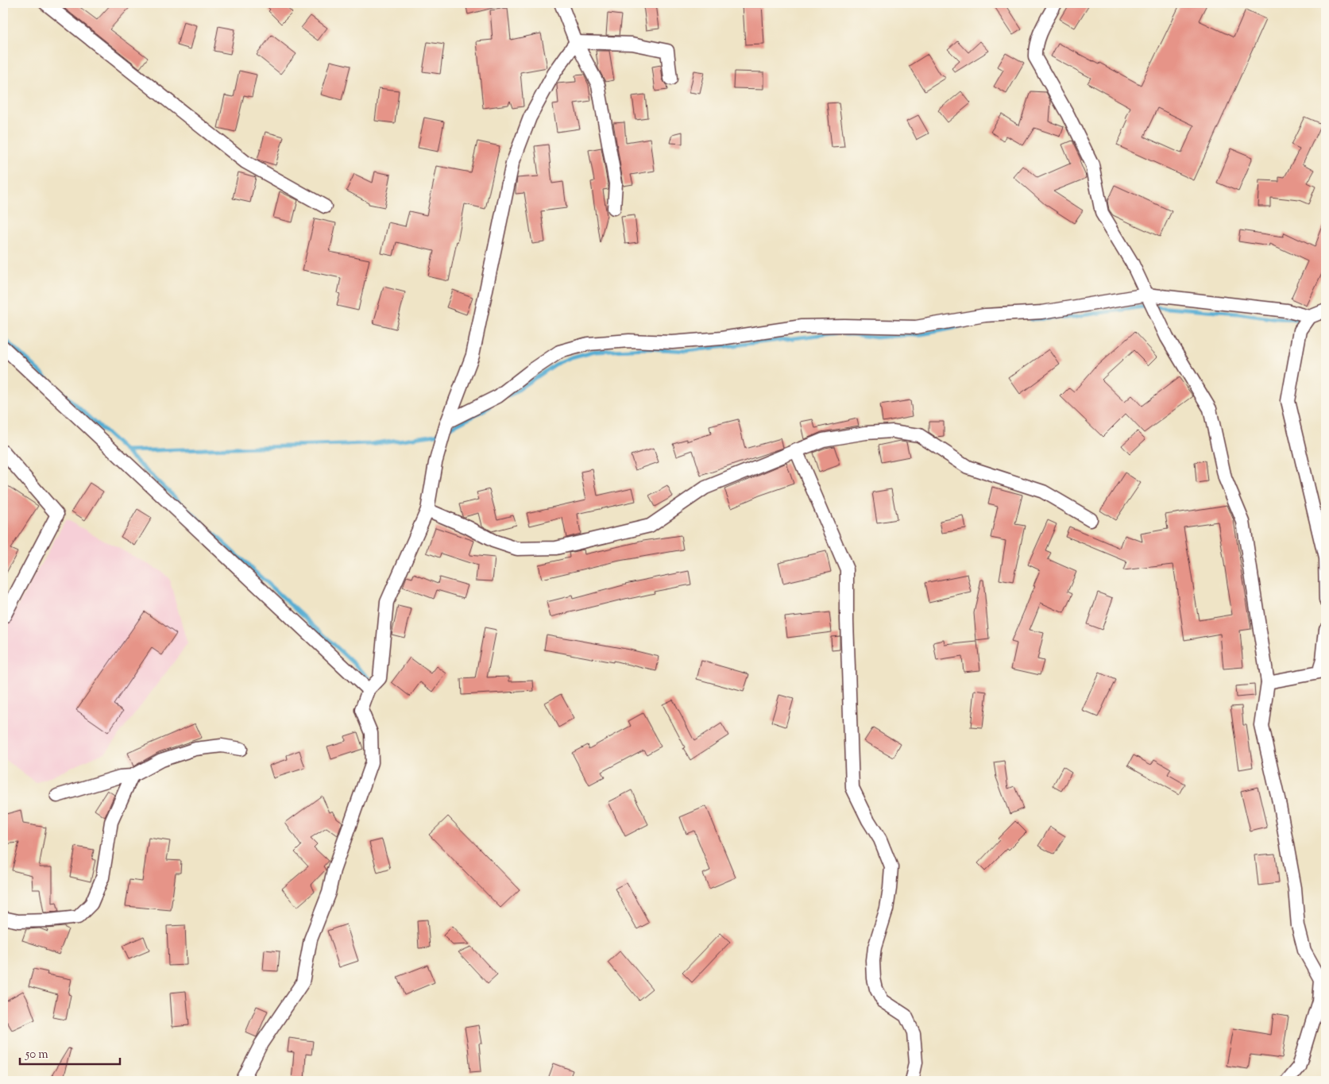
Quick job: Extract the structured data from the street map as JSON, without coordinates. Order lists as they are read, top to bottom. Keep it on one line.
{"scale_bar":"50 m"}
